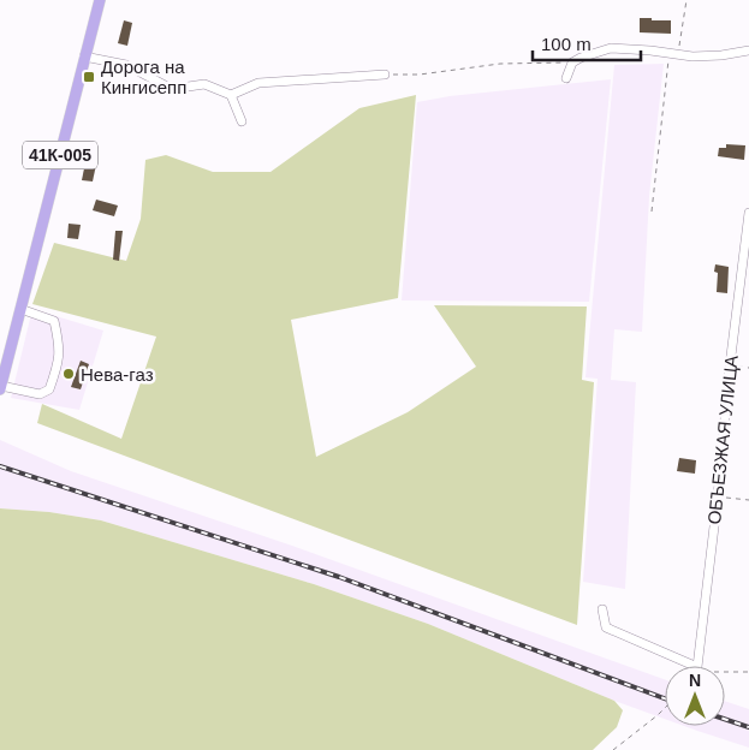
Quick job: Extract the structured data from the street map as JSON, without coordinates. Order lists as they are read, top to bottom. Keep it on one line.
{"streets":{"main road":["41К-005"],"street":["ОБЪЕЗЖАЯ УЛИЦА"]},"places":{"transit":["Дорога на Кингисепп"],"other":["Нева-газ"]},"scale_bar":"100 m","north":"top"}
